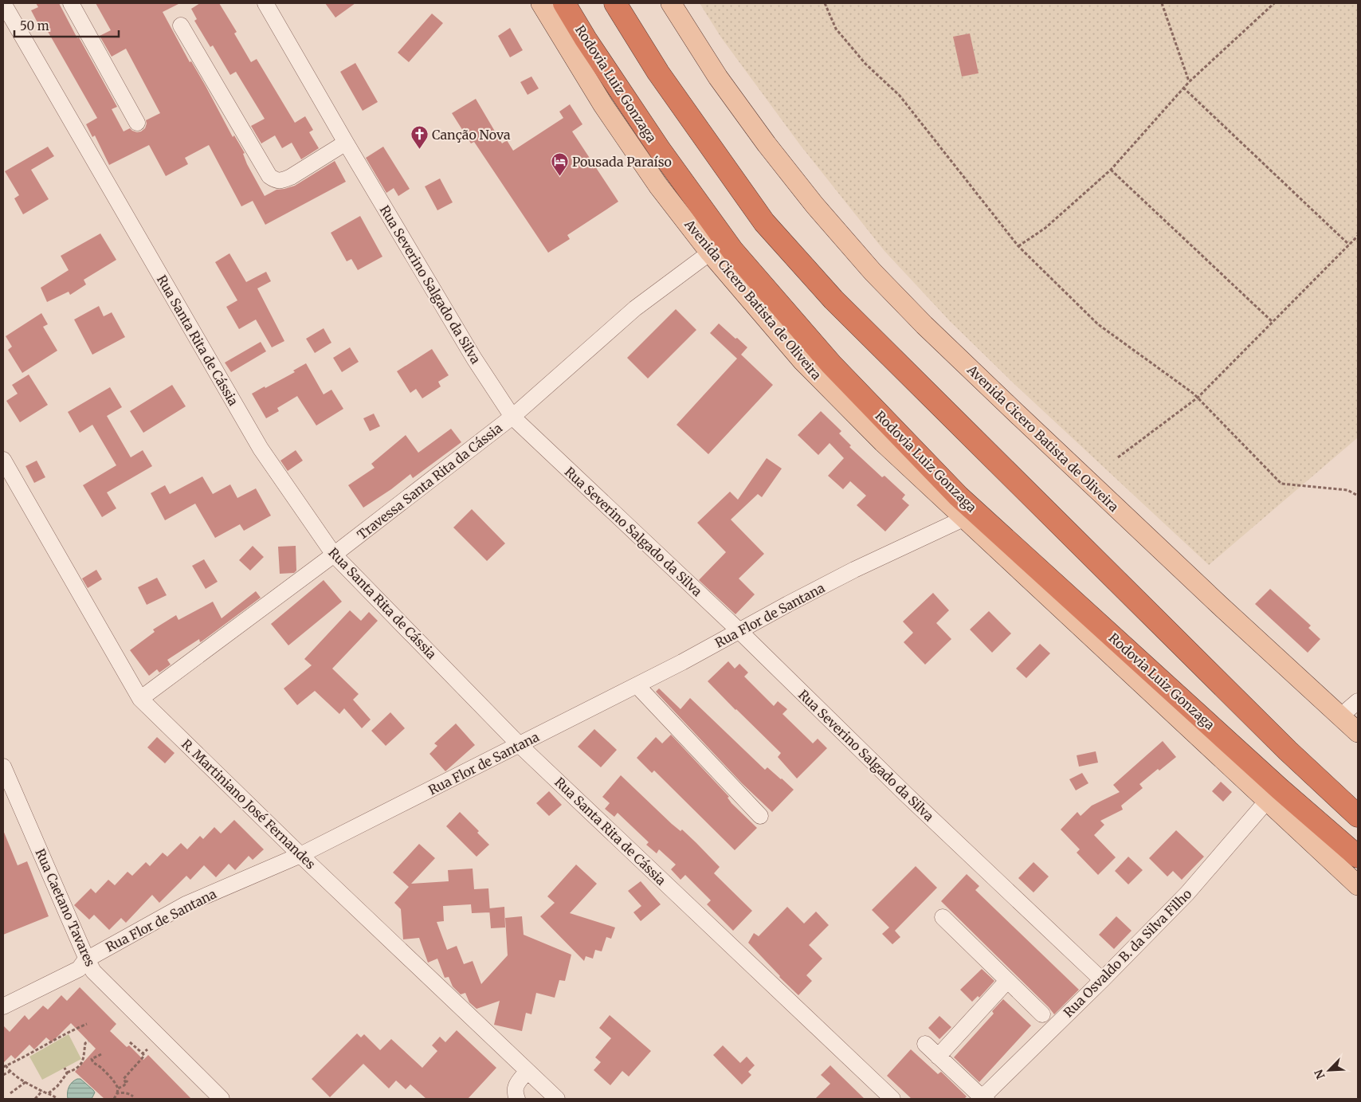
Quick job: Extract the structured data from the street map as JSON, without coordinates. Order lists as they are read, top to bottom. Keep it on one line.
{"streets":{"highway":["Rodovia Luiz Gonzaga"],"main road":["Avenida Cicero Batista de Oliveira"],"street":["Rua Severino Salgado da Silva","Rua Santa Rita de Cássia","Travessa Santa Rita da Cássia","Rua Flor de Santana","R. Martiniano José Fernandes","Rua Caetano Tavares","Rua Osvaldo B. da Silva Filho"]},"crossings":[["Rua Severino Salgado da Silva","Travessa Santa Rita da Cássia"],["Rua Severino Salgado da Silva","Rua Flor de Santana"],["Rua Severino Salgado da Silva","Rua Osvaldo B. da Silva Filho"],["Avenida Cicero Batista de Oliveira","Travessa Santa Rita da Cássia"],["Avenida Cicero Batista de Oliveira","Rua Flor de Santana"],["Avenida Cicero Batista de Oliveira","Rua Osvaldo B. da Silva Filho"],["Rua Santa Rita de Cássia","Travessa Santa Rita da Cássia"],["Rua Santa Rita de Cássia","Rua Flor de Santana"],["Travessa Santa Rita da Cássia","R. Martiniano José Fernandes"],["Rua Flor de Santana","R. Martiniano José Fernandes"],["Rua Flor de Santana","Rua Caetano Tavares"]],"places":{"church":["Canção Nova"],"hotel":["Pousada Paraíso"]},"scale_bar":"50 m","north":"bottom left"}
